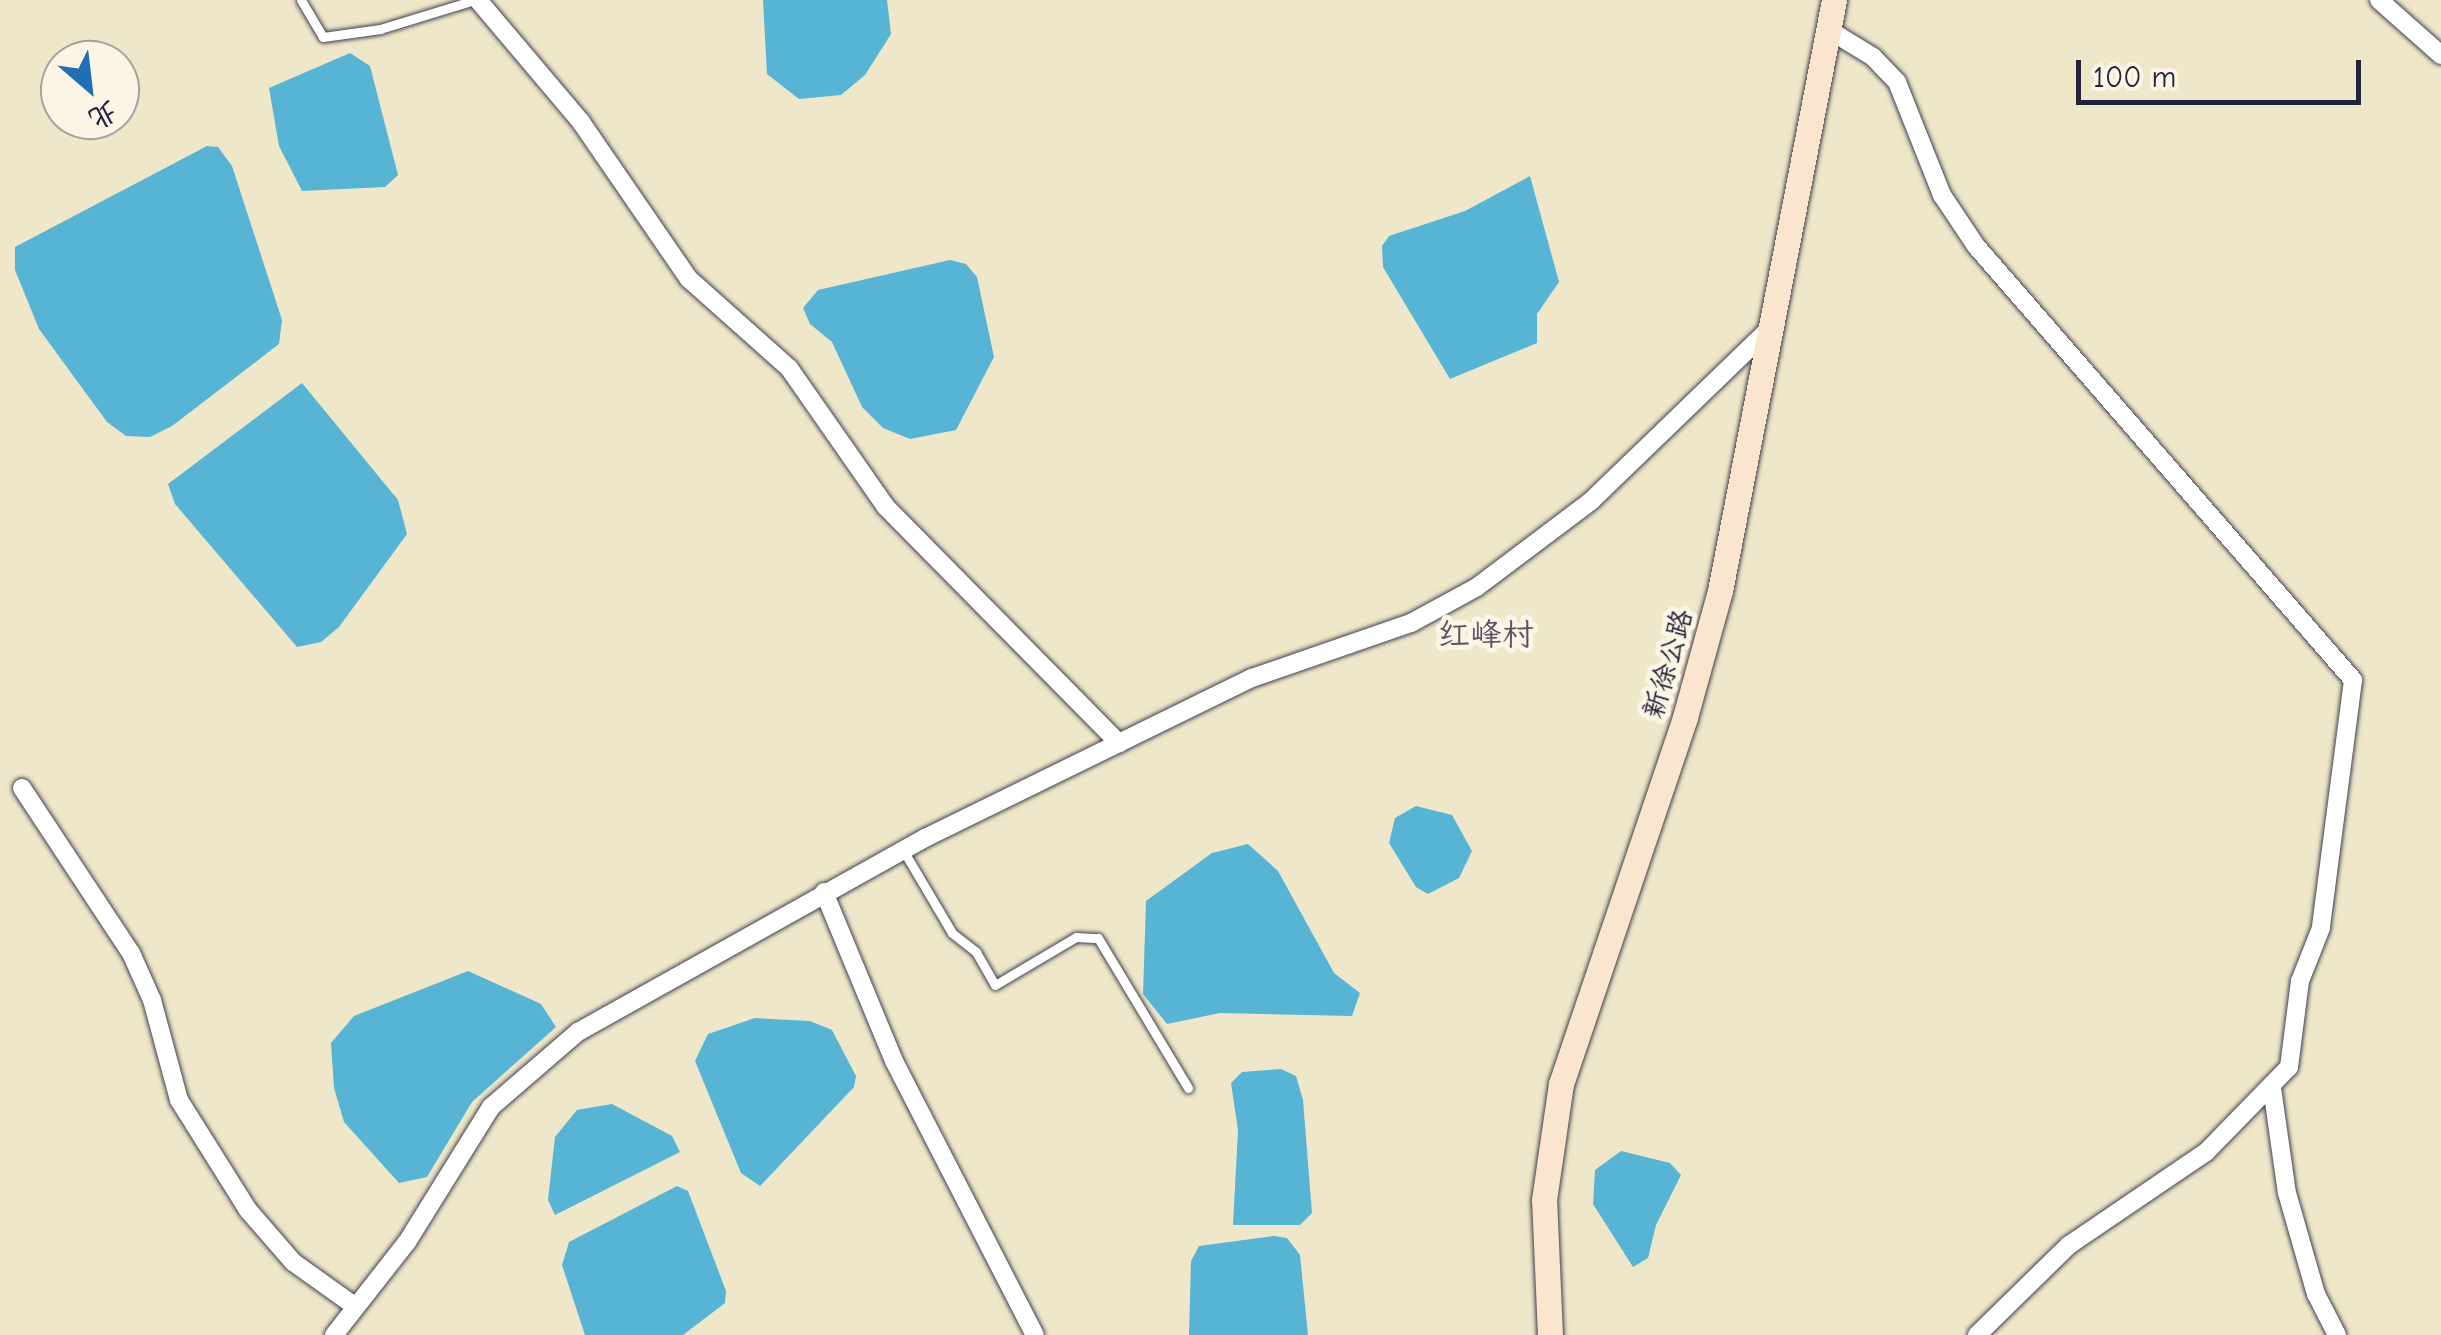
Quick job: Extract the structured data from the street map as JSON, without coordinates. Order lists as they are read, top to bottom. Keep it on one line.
{"streets":{"main road":["新徐公路"]},"districts":["红峰村"],"scale_bar":"100 m","north":"bottom right"}
